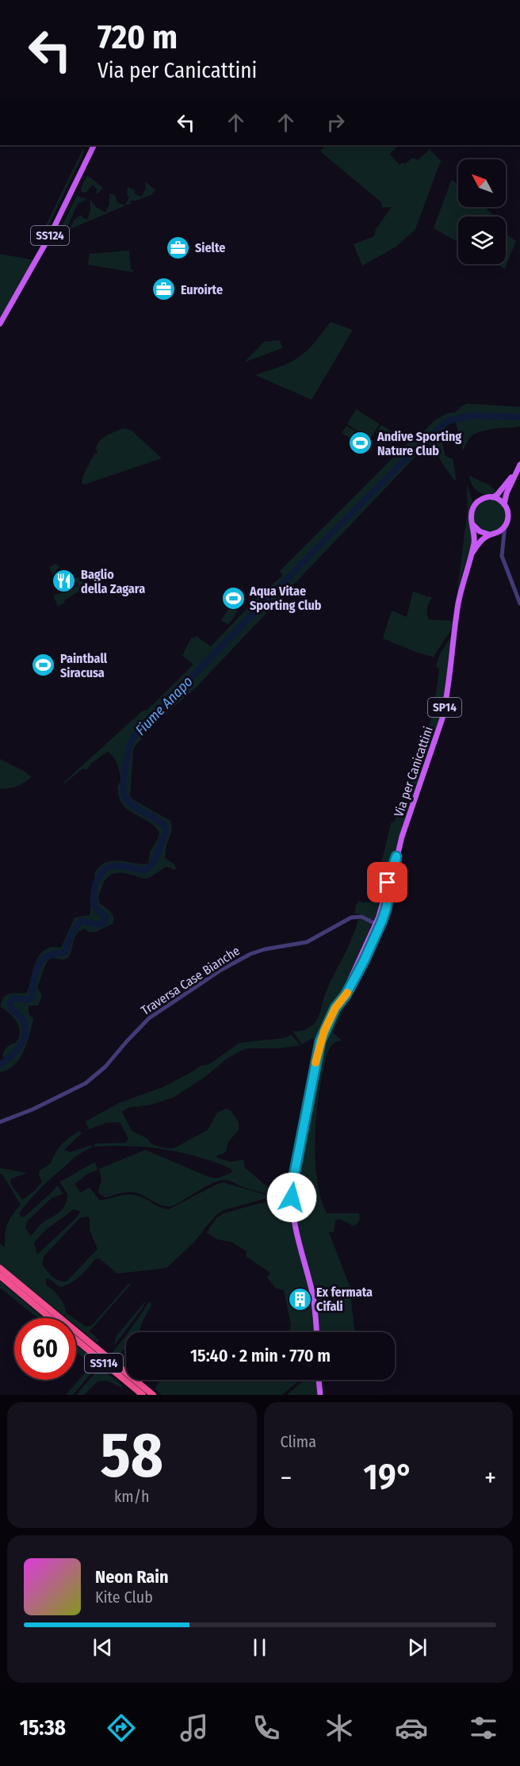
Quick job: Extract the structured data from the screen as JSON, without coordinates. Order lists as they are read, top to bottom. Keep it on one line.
{"streets":{"highway":["SS114"],"main road":["SS124","SP14","Via per Canicattini"],"street":["Traversa Case Bianche"]},"crossings":[["Via per Canicattini","Traversa Case Bianche"]],"water":["Fiume Anapo"],"places":{"office":["Sielte","Euroirte"],"sports":["Andive Sporting Nature Club","Aqua Vitae Sporting Club","Paintball Siracusa"],"restaurant":["Baglio della Zagara"],"building":["Ex fermata Cifali"]},"north":"top left","page":{"turn":["720 m","Via per Canicattini"],"limit":"60","trip":"15:40 · 2 min · 770 m","tile":[["58","km/h"],"Clima"],"heat":["−","19°","+"],"song":["Neon Rain","Kite Club"],"tabs":"15:38"}}
